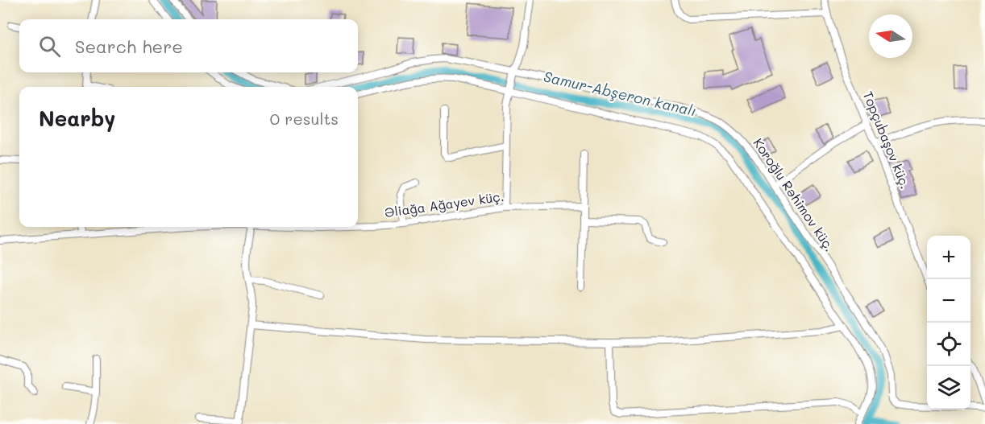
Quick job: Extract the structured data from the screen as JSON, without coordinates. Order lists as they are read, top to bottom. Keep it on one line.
{"streets":{"street":["Topçubaşov küç.","Koroğlu Rəhimov küç.","Əliağa Ağayev küç."]},"water":["Samur-Abşeron kanalı"],"north":"left","page":{"search":"Search here","heading":["Nearby","0 results"],"map_buttons":["+","−"]}}
